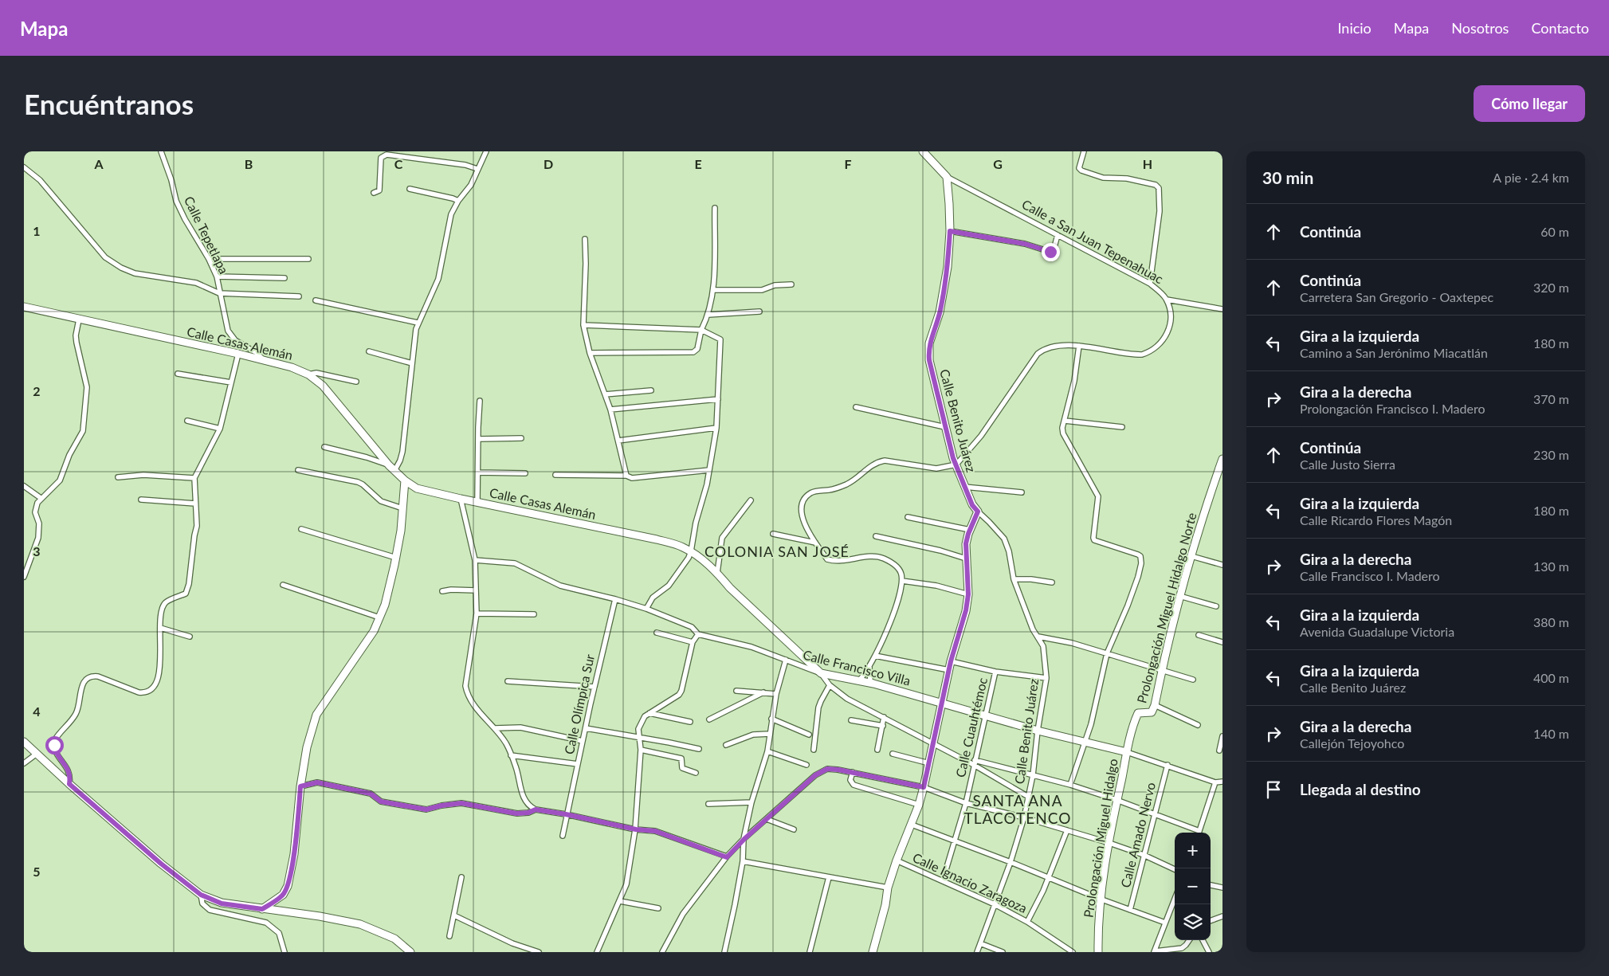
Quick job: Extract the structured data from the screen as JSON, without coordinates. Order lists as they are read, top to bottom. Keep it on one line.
{"streets":{"street":["Calle Tepetlapa","Calle a San Juan Tepenahuac","Calle Casas Alemán","Calle Benito Juárez","Prolongación Miguel Hidalgo Norte","Calle Francisco Villa","Calle Olímpica Sur","Calle Cuauhtémoc","Calle Amado Nervo","Prolongación Miguel Hidalgo","Calle Ignacio Zaragoza"]},"crossings":[["Calle Tepetlapa","Calle Casas Alemán"],["Calle a San Juan Tepenahuac","Calle Benito Juárez"],["Calle Casas Alemán","Calle Benito Juárez"],["Calle Casas Alemán","Calle Francisco Villa"],["Calle Casas Alemán","Calle Cuauhtémoc"],["Calle Benito Juárez","Calle Francisco Villa"],["Calle Benito Juárez","Calle Ignacio Zaragoza"],["Prolongación Miguel Hidalgo Norte","Calle Francisco Villa"],["Prolongación Miguel Hidalgo Norte","Prolongación Miguel Hidalgo"],["Calle Francisco Villa","Calle Olímpica Sur"],["Calle Francisco Villa","Calle Cuauhtémoc"],["Calle Francisco Villa","Calle Amado Nervo"],["Calle Francisco Villa","Prolongación Miguel Hidalgo"],["Calle Cuauhtémoc","Calle Ignacio Zaragoza"]],"districts":["COLONIA SAN JOSÉ","SANTA ANA TLACOTENCO"],"page":{"header":"Mapa","nav":["Inicio","Mapa","Nosotros","Contacto"],"buttons":"Cómo llegar","title":"Encuéntranos","heading":["30 min","A pie · 2.4 km"],"list":[["Continúa","60 m"],["Continúa","Carretera San Gregorio - Oaxtepec","320 m"],["Gira a la izquierda","Camino a San Jerónimo Miacatlán","180 m"],["Gira a la derecha","Prolongación Francisco I. Madero","370 m"],["Continúa","Calle Justo Sierra","230 m"],["Gira a la izquierda","Calle Ricardo Flores Magón","180 m"],["Gira a la derecha","Calle Francisco I. Madero","130 m"],["Gira a la izquierda","Avenida Guadalupe Victoria","380 m"],["Gira a la izquierda","Calle Benito Juárez","400 m"],["Gira a la derecha","Callejón Tejoyohco","140 m"],"Llegada al destino"],"map_buttons":["+","−"]},"grid":{"columns":["A","B","C","D","E","F","G","H"],"rows":["1","2","3","4","5"]}}
